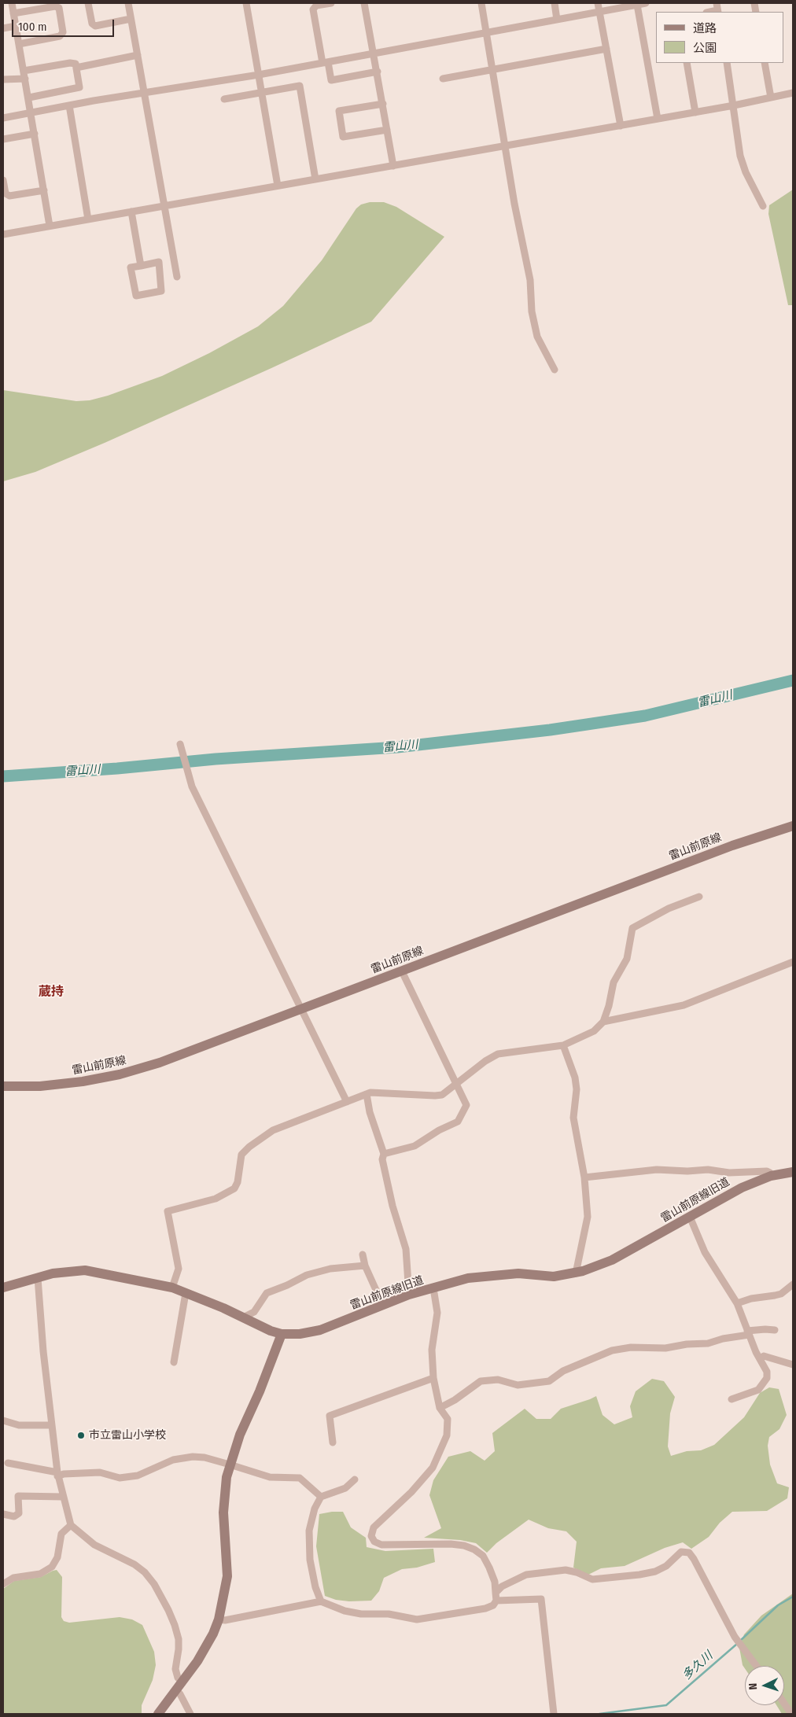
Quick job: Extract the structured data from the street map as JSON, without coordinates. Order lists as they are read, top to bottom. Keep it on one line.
{"streets":{"street":["雷山前原線","雷山前原線旧道"]},"districts":["蔵持"],"water":["雷山川","多久川"],"places":["市立雷山小学校"],"legend":["道路","公園"],"scale_bar":"100 m","north":"left"}
